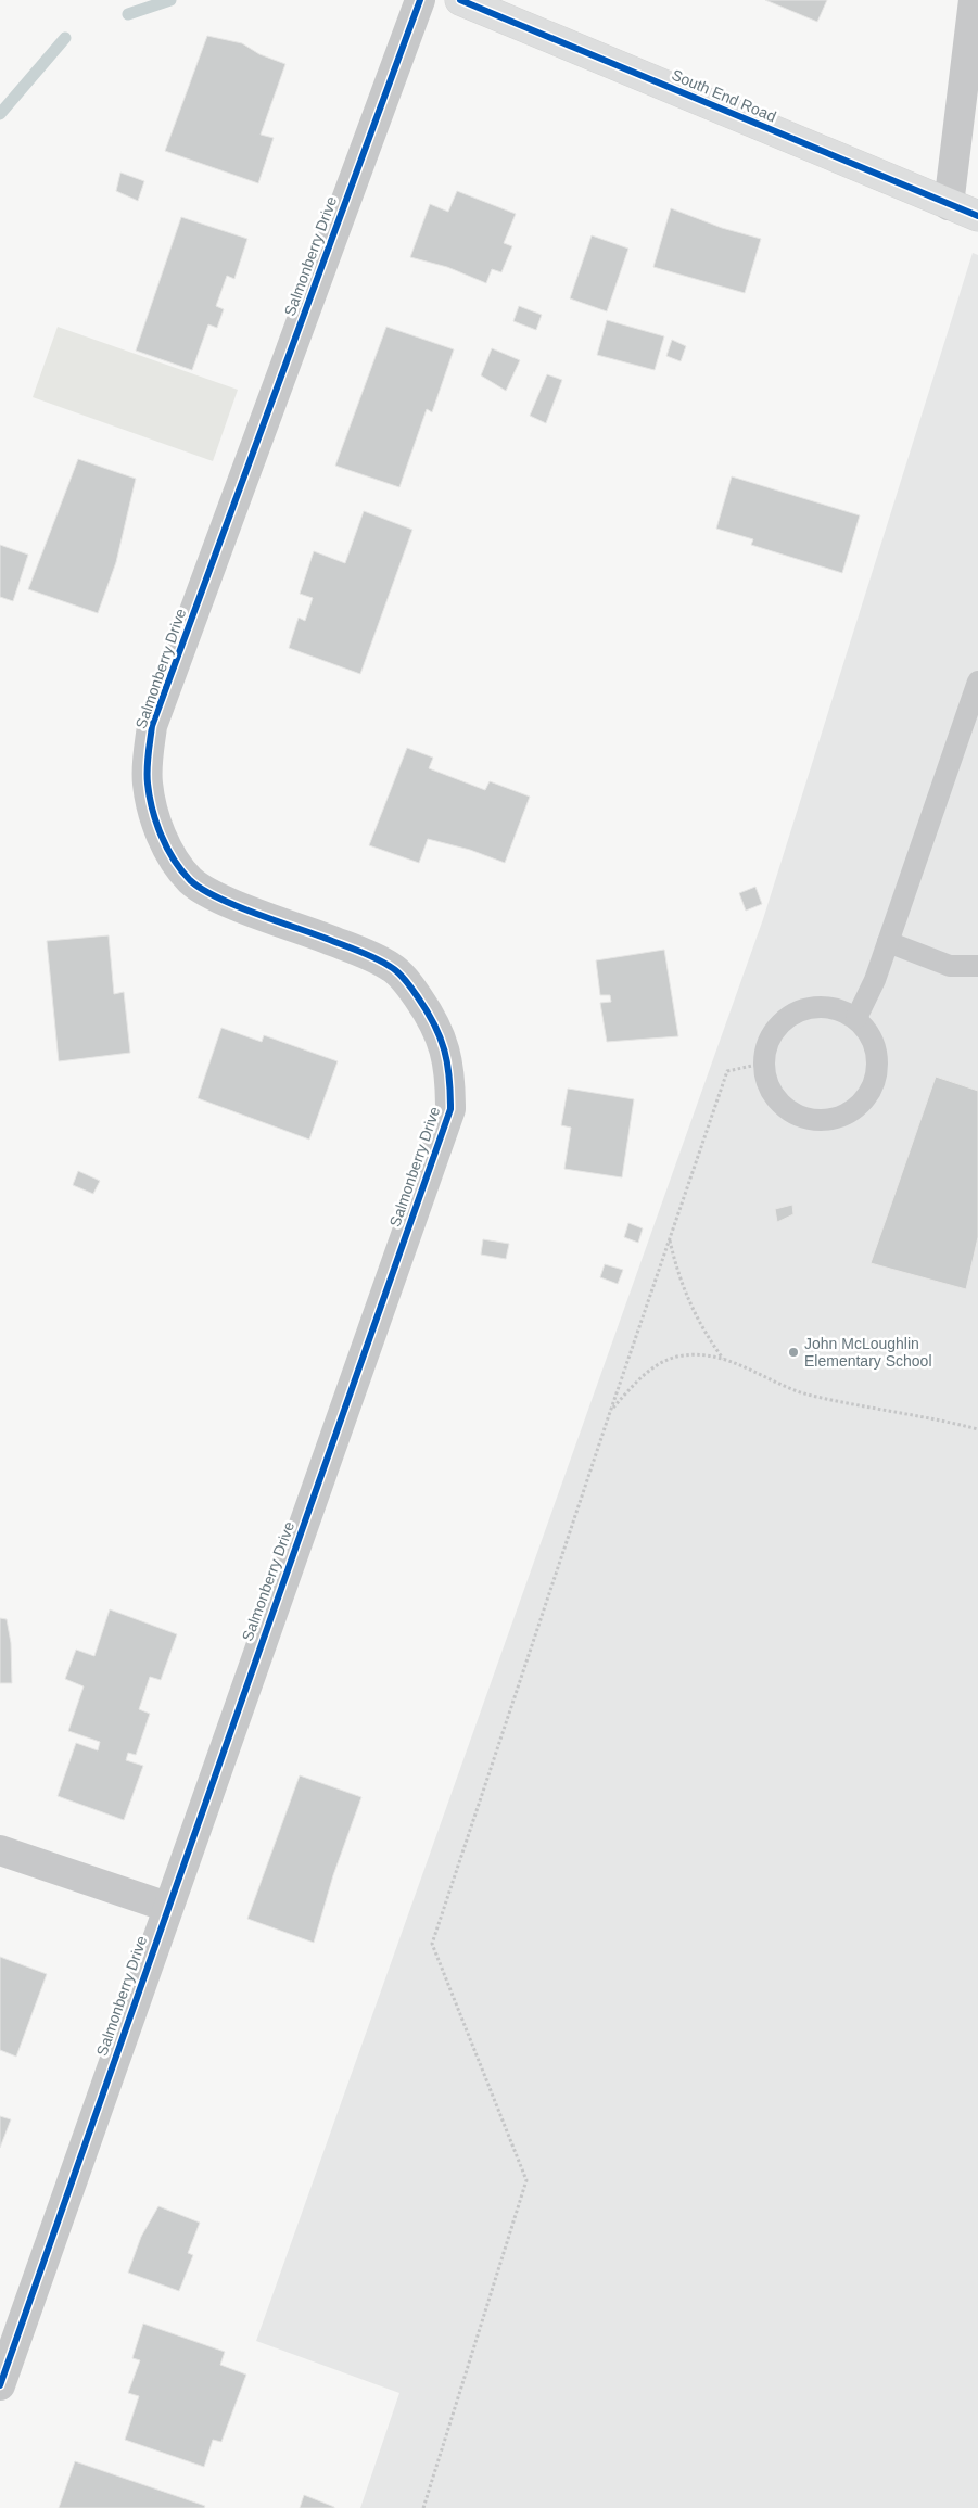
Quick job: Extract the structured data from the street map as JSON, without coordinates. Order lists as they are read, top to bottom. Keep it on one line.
{"streets":{"main road":["South End Road"],"street":["Salmonberry Drive"]},"places":["John McLoughlin Elementary School"]}
